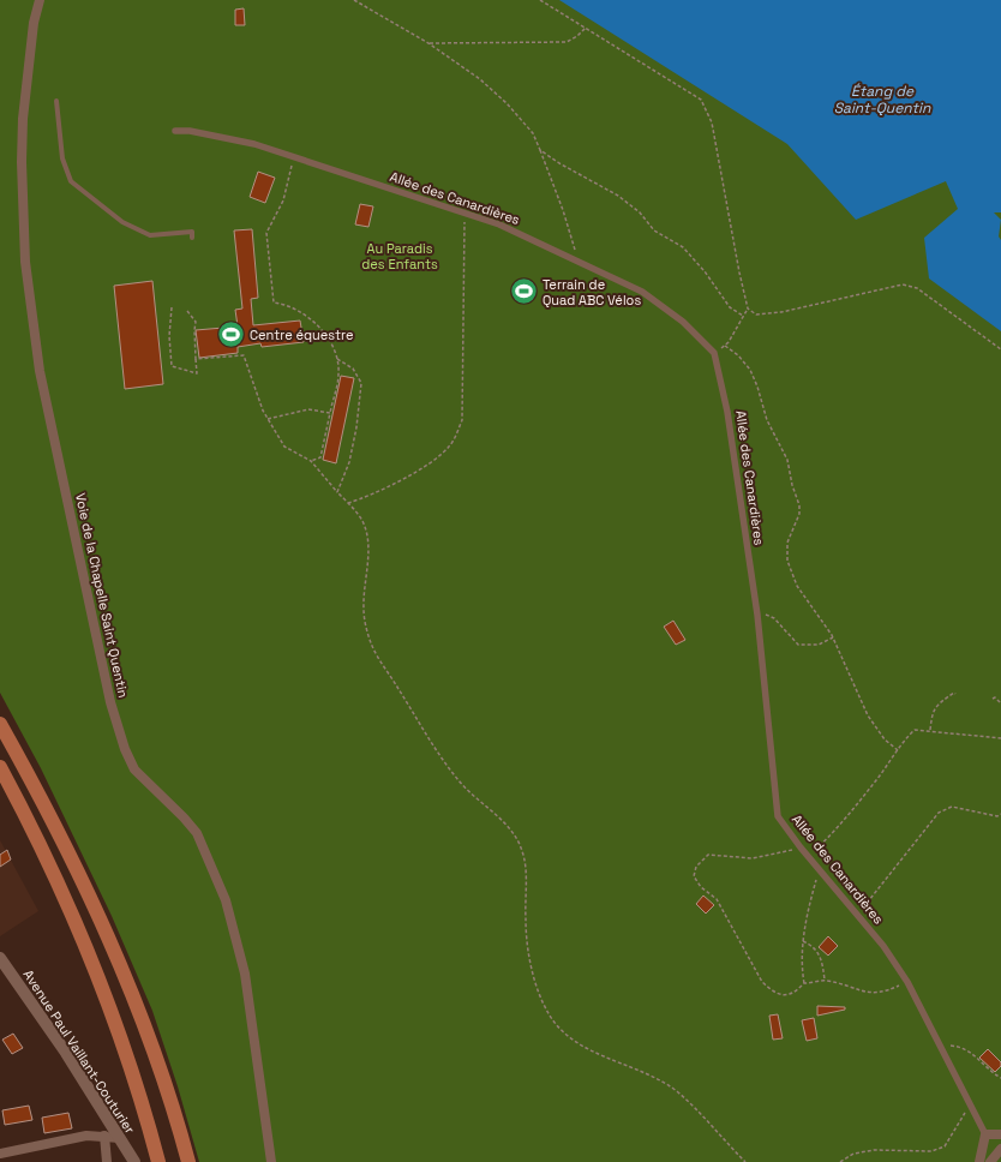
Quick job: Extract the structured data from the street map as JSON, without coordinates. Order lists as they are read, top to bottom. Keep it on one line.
{"streets":{"street":["Allée des Canardières","Voie de la Chapelle Saint Quentin","Avenue Paul Vaillant-Couturier"]},"water":["Étang de Saint-Quentin"],"parks":["Au Paradis des Enfants"],"places":{"sports":["Terrain de Quad ABC Vélos","Centre équestre"]}}
